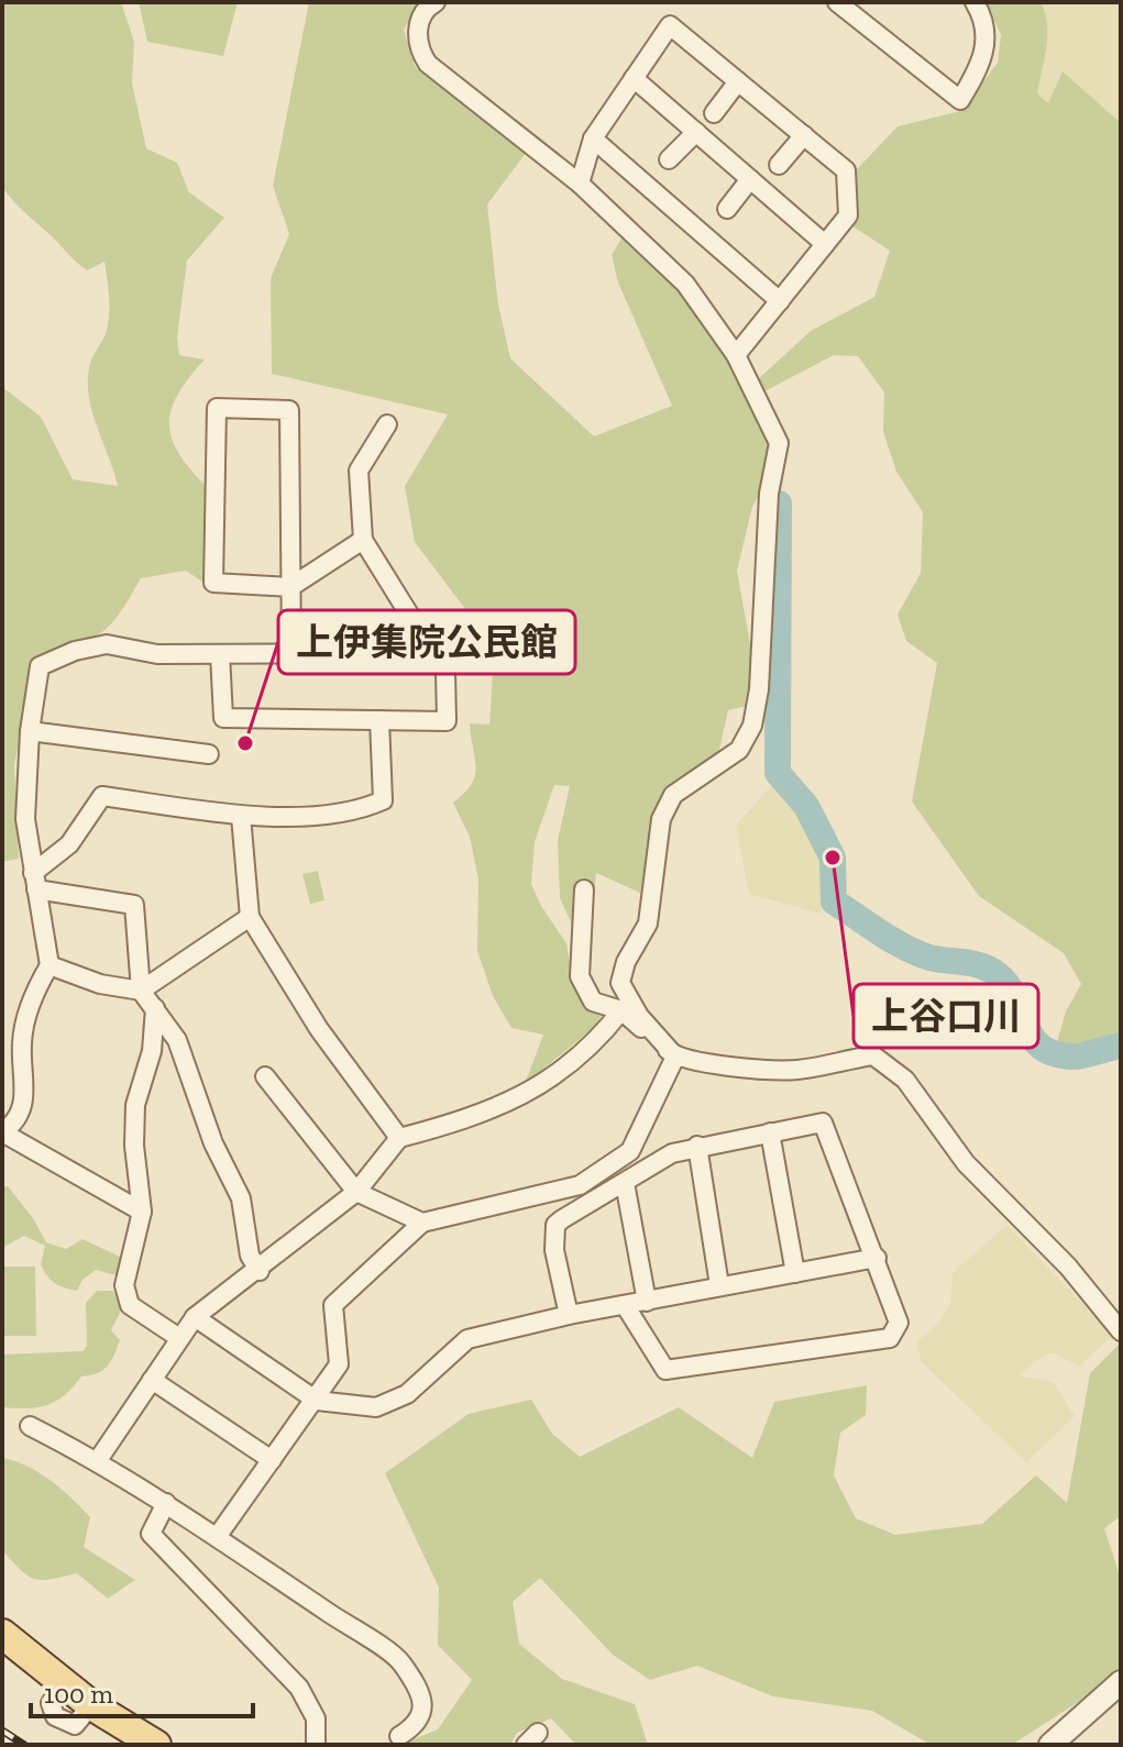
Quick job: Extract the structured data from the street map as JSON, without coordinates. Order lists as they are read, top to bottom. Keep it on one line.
{"places":["上伊集院公民館","上谷口川"],"scale_bar":"100 m"}
